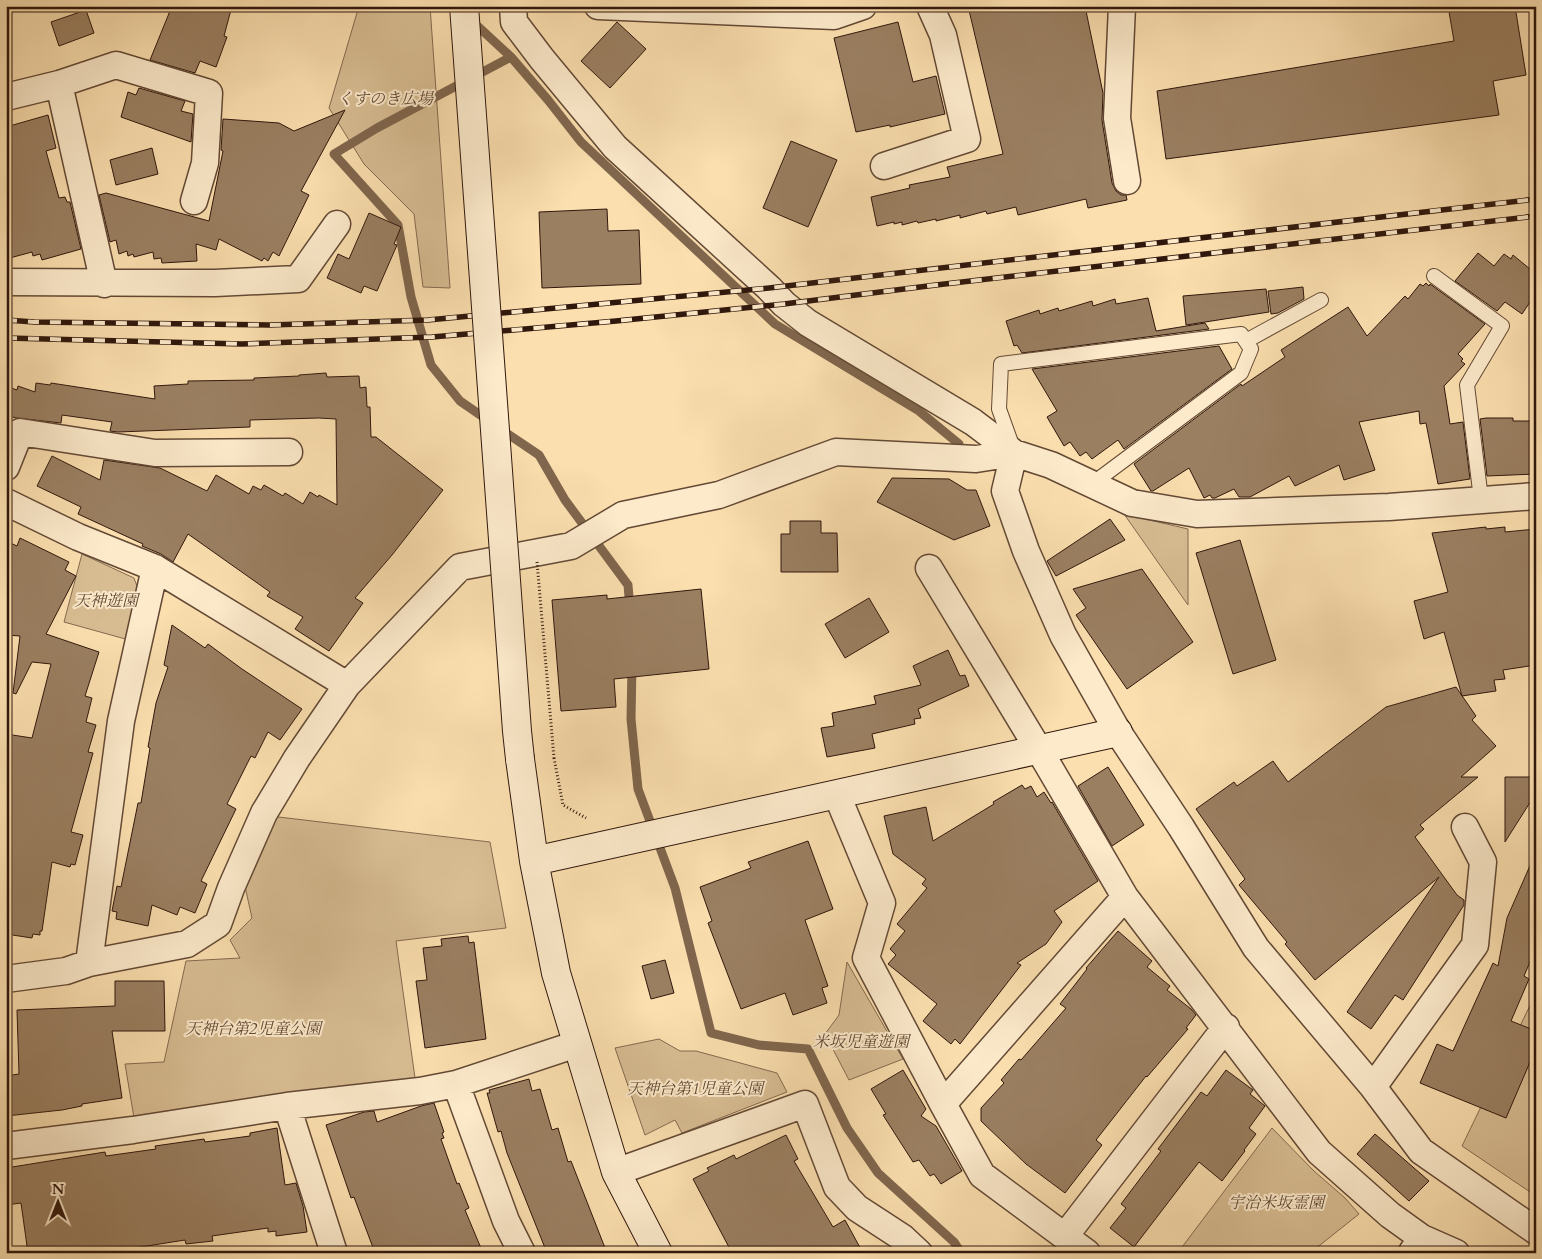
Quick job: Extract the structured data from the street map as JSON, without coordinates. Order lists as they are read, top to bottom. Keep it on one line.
{"parks":["くすのき広場","天神遊園","天神台第2児童公園","米坂児童遊園","天神台第1児童公園","宇治米坂霊園"],"north":"top"}
